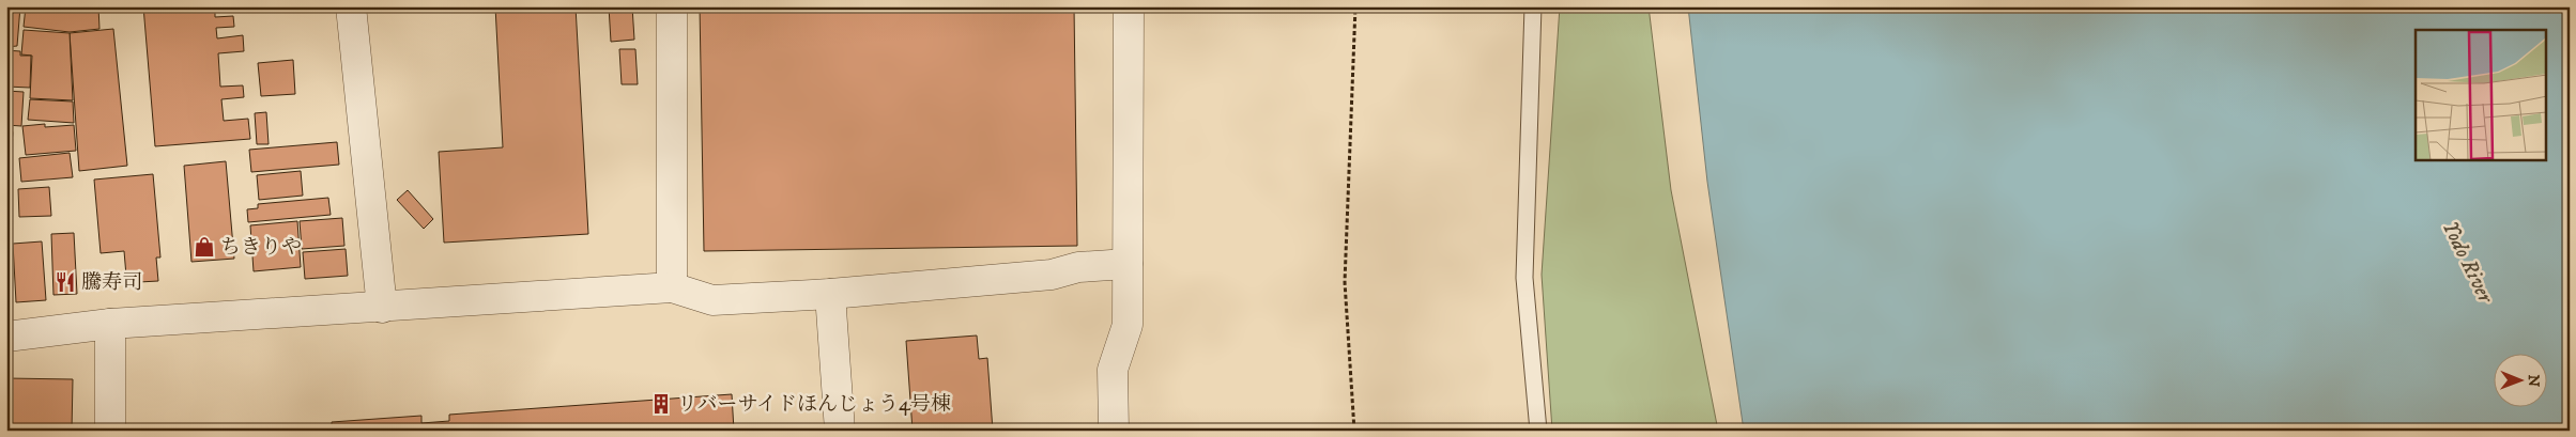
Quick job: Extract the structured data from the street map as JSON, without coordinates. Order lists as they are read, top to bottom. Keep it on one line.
{"water":["Yodo River"],"places":{"shop":["ちきりや"],"restaurant":["騰寿司"],"building":["リバーサイドほんじょう4号棟"]},"north":"right"}
